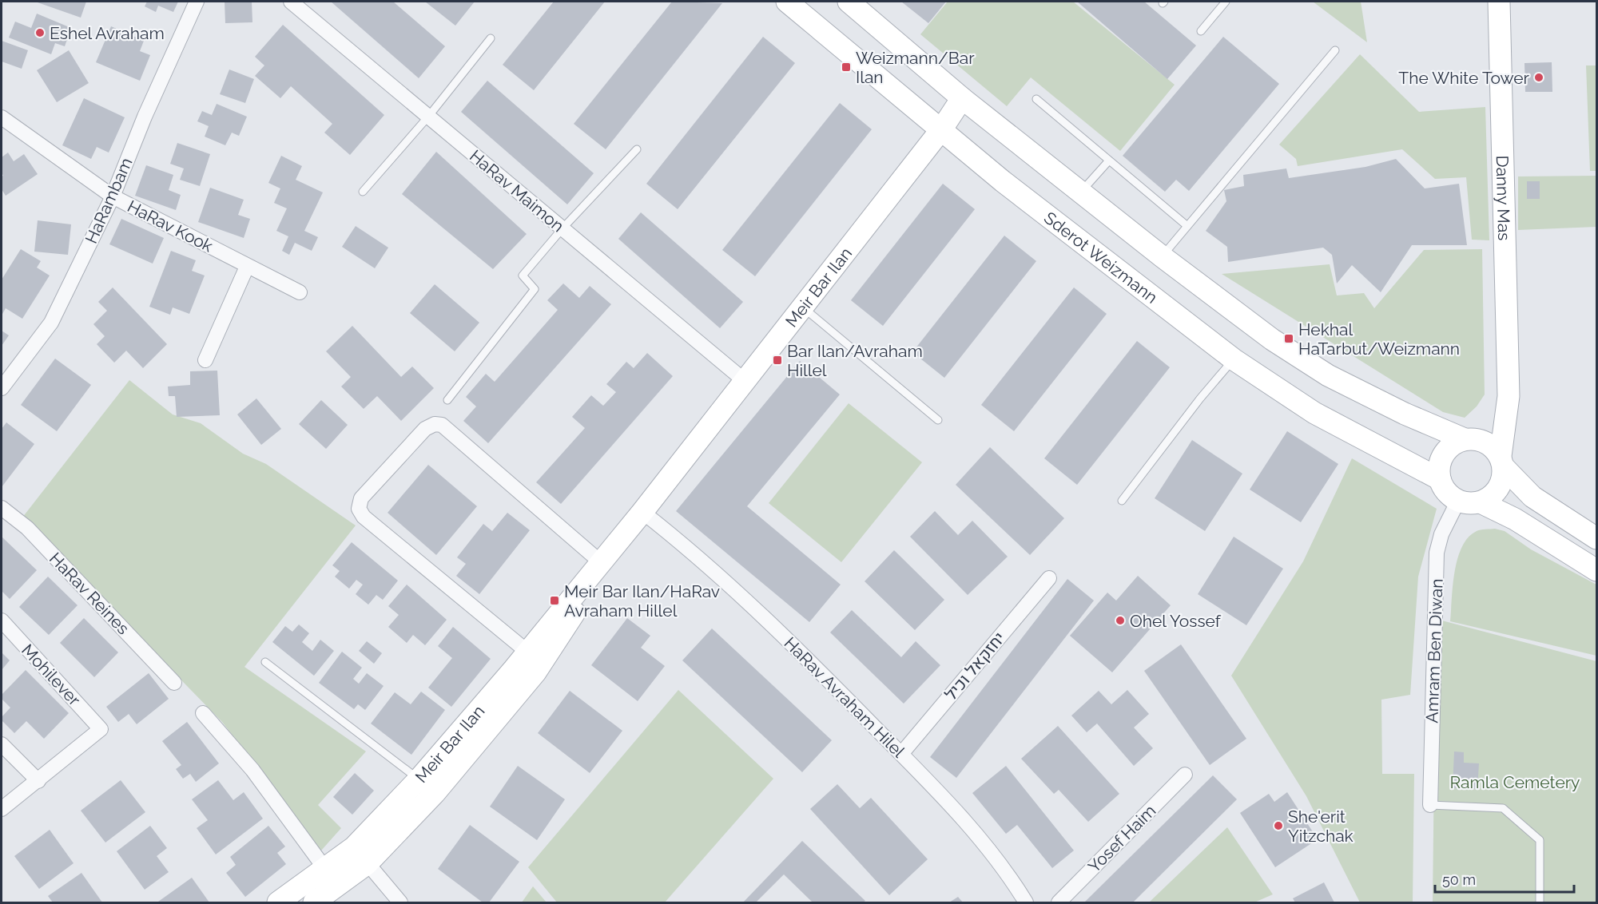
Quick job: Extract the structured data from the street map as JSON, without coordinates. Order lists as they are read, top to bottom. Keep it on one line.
{"streets":{"street":["HaRav Maimon","Danny Mas","HaRambam","HaRav Kook","Sderot Weizmann","Meir Bar Ilan","HaRav Reines","Amram Ben Diwan","יחזקאל וכיל","Mohilever","HaRav Avraham Hilel","Yosef Haim"]},"crossings":[["HaRav Maimon","Meir Bar Ilan"],["Danny Mas","Sderot Weizmann"],["Danny Mas","Amram Ben Diwan"],["HaRambam","HaRav Kook"],["Sderot Weizmann","Meir Bar Ilan"],["Sderot Weizmann","Amram Ben Diwan"],["Meir Bar Ilan","HaRav Avraham Hilel"],["יחזקאל וכיל","HaRav Avraham Hilel"]],"parks":["Ramla Cemetery"],"places":{"other":["Eshel Avraham","The White Tower","Ohel Yossef","She'erit Yitzchak"],"transit":["Weizmann/Bar Ilan","Hekhal HaTarbut/Weizmann","Bar Ilan/Avraham Hillel","Meir Bar Ilan/HaRav Avraham Hillel"]},"scale_bar":"50 m"}
